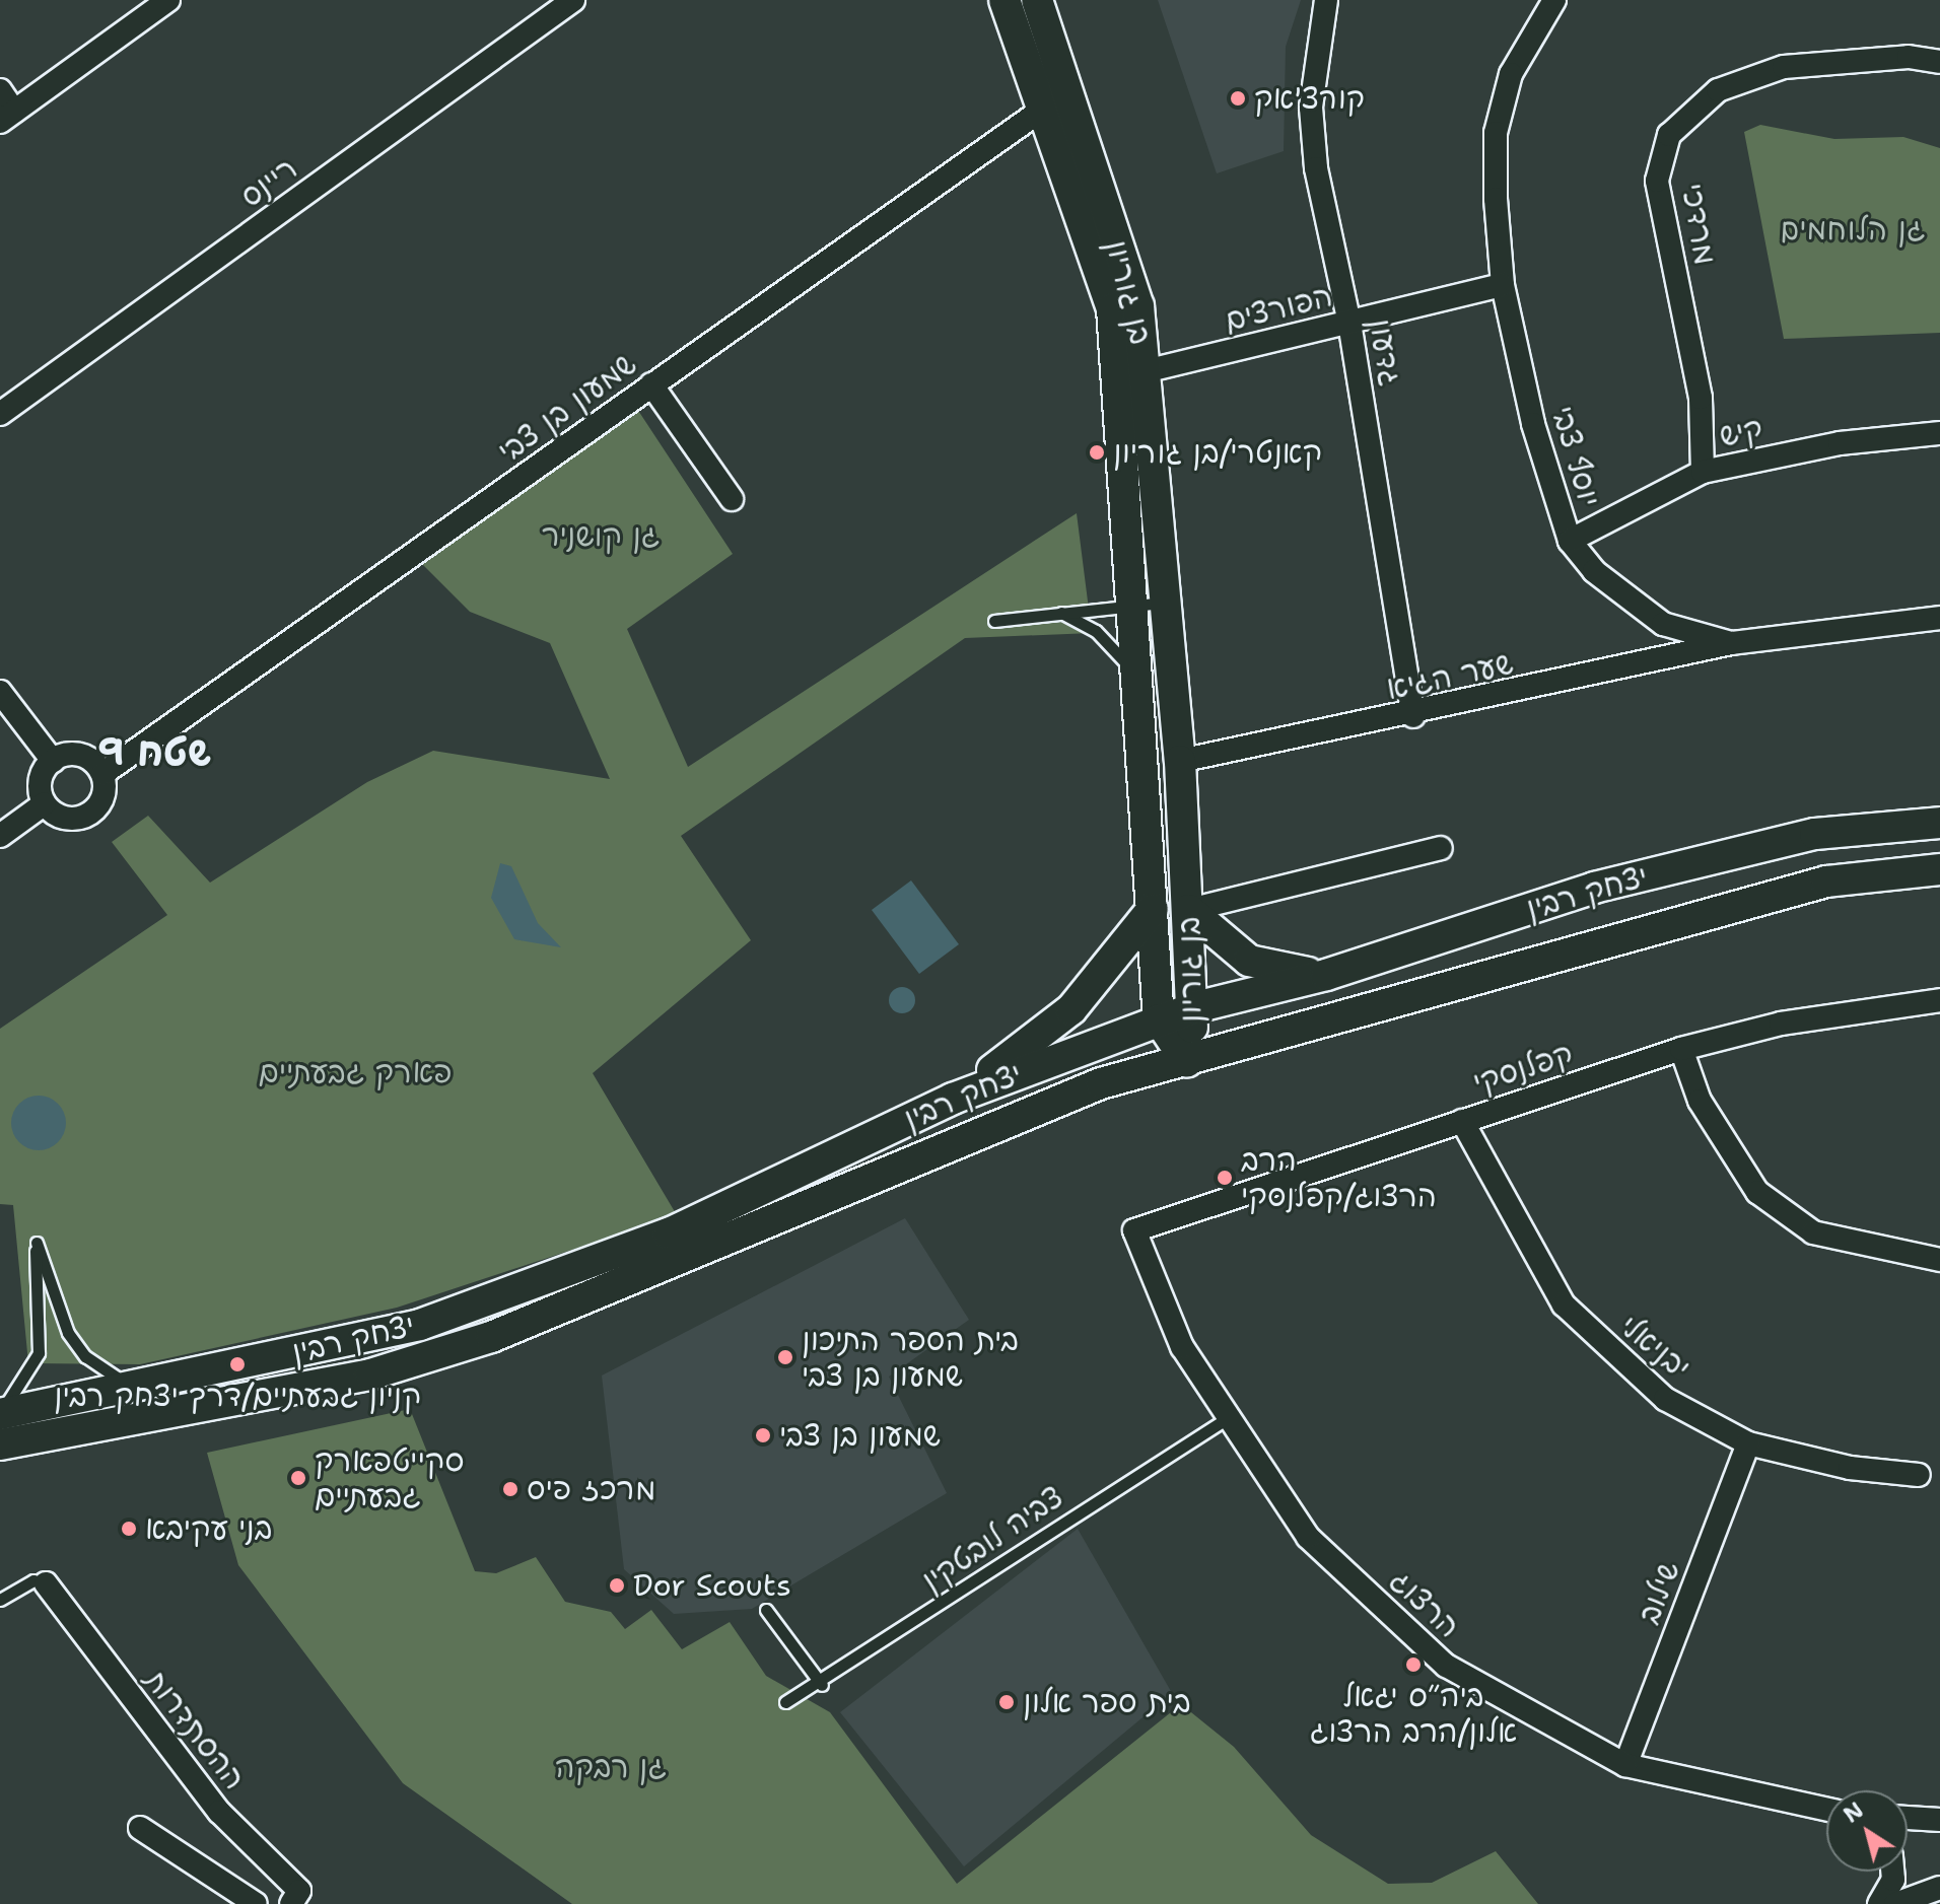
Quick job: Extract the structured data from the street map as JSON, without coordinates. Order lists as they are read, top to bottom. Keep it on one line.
{"streets":{"main road":["בן גוריון","יצחק רבין"],"street":["ריינס","מרדכי","הפורצים","גדעון","שמעון בן צבי","קיש","יוסף צבי","שער הגיא","קפלנסקי","יבניאלי","שילוב","הרצוג","ההסתדרות"],"lane":["צביה לובטקין"]},"crossings":[["מרדכי","קיש"],["בן גוריון","הפורצים"],["בן גוריון","שמעון בן צבי"],["בן גוריון","שער הגיא"],["בן גוריון","יצחק רבין"],["הפורצים","גדעון"],["הפורצים","יוסף צבי"],["גדעון","שער הגיא"],["קיש","יוסף צבי"],["יוסף צבי","שער הגיא"],["קפלנסקי","יבניאלי"],["קפלנסקי","הרצוג"],["יבניאלי","שילוב"],["צביה לובטקין","הרצוג"],["שילוב","הרצוג"]],"districts":["שטח 9"],"parks":["גן הלוחמים","גן קושניר","פארק גבעתיים","גן רבקה"],"places":["קורצ'אק","קאנטרי/בן גוריון","הרב הרצוג/קפלנסקי","בית הספר התיכון שמעון בן צבי","קניון גבעתיים/דרך יצחק רבין","שמעון בן צבי","סקייטפארק גבעתיים","מרכז פיס","בני עקיבא","Dor Scouts","ביה״ס יגאל אלון/הרב הרצוג","בית ספר אלון"],"north":"top left"}
